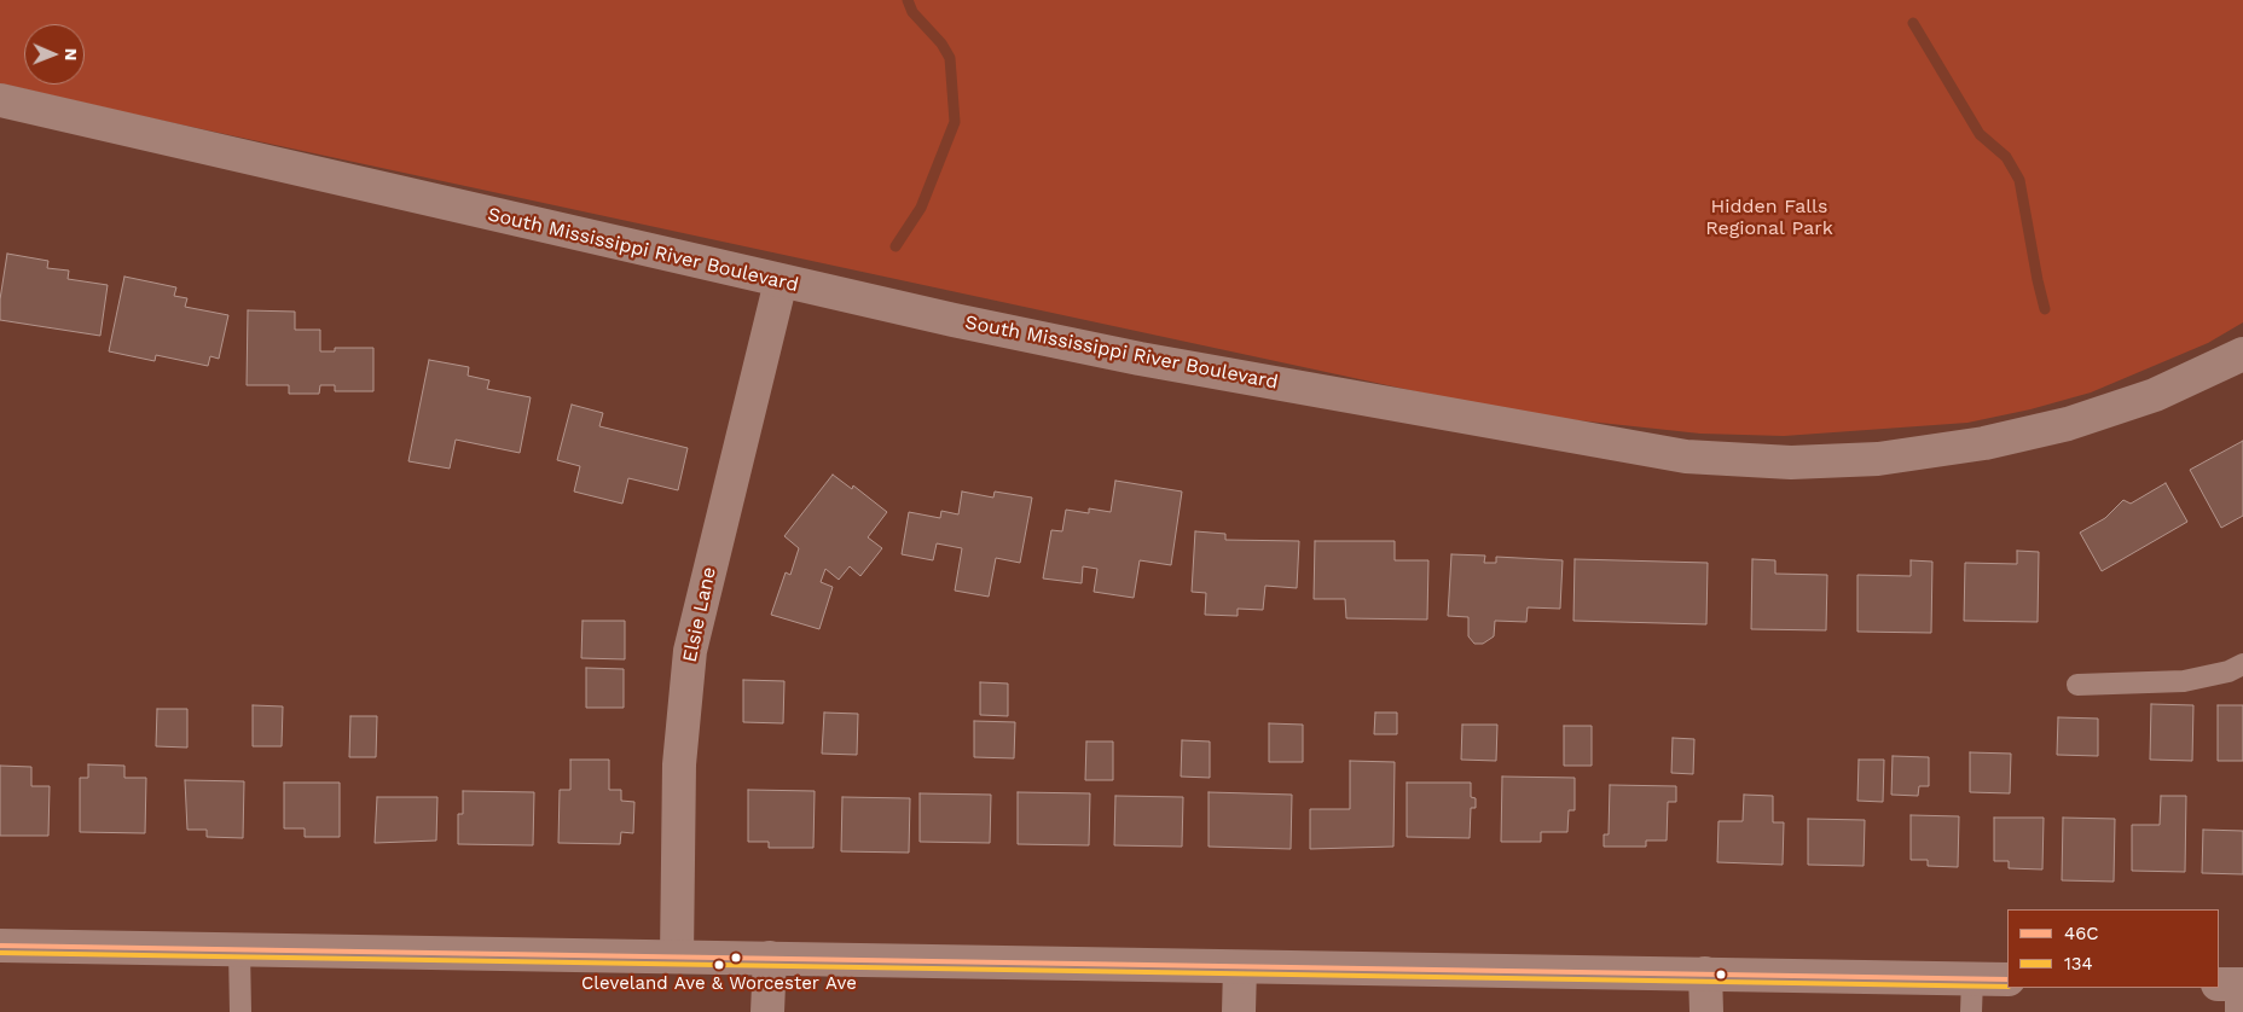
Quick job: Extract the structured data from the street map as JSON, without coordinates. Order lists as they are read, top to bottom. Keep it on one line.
{"streets":{"street":["South Mississippi River Boulevard","Elsie Lane"]},"crossings":[["South Mississippi River Boulevard","Elsie Lane"]],"parks":["Hidden Falls Regional Park"],"places":["Cleveland Ave & Worcester Ave"],"lines":["transit line 46C","transit line 134"],"legend":["46C","134"],"north":"right"}
